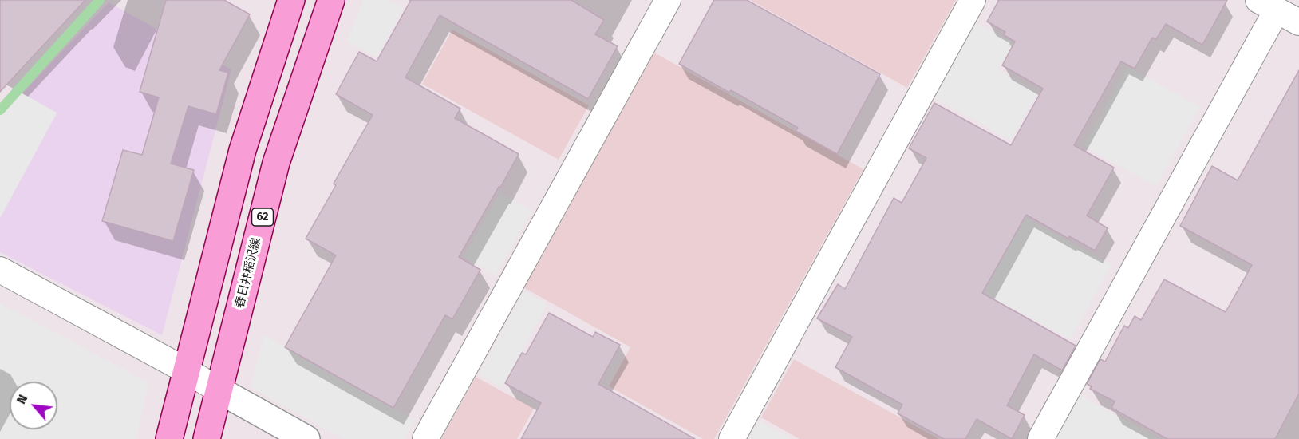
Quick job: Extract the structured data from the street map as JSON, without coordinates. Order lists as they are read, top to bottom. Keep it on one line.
{"streets":{"main road":["62","春日井稲沢線"]},"north":"top left"}
